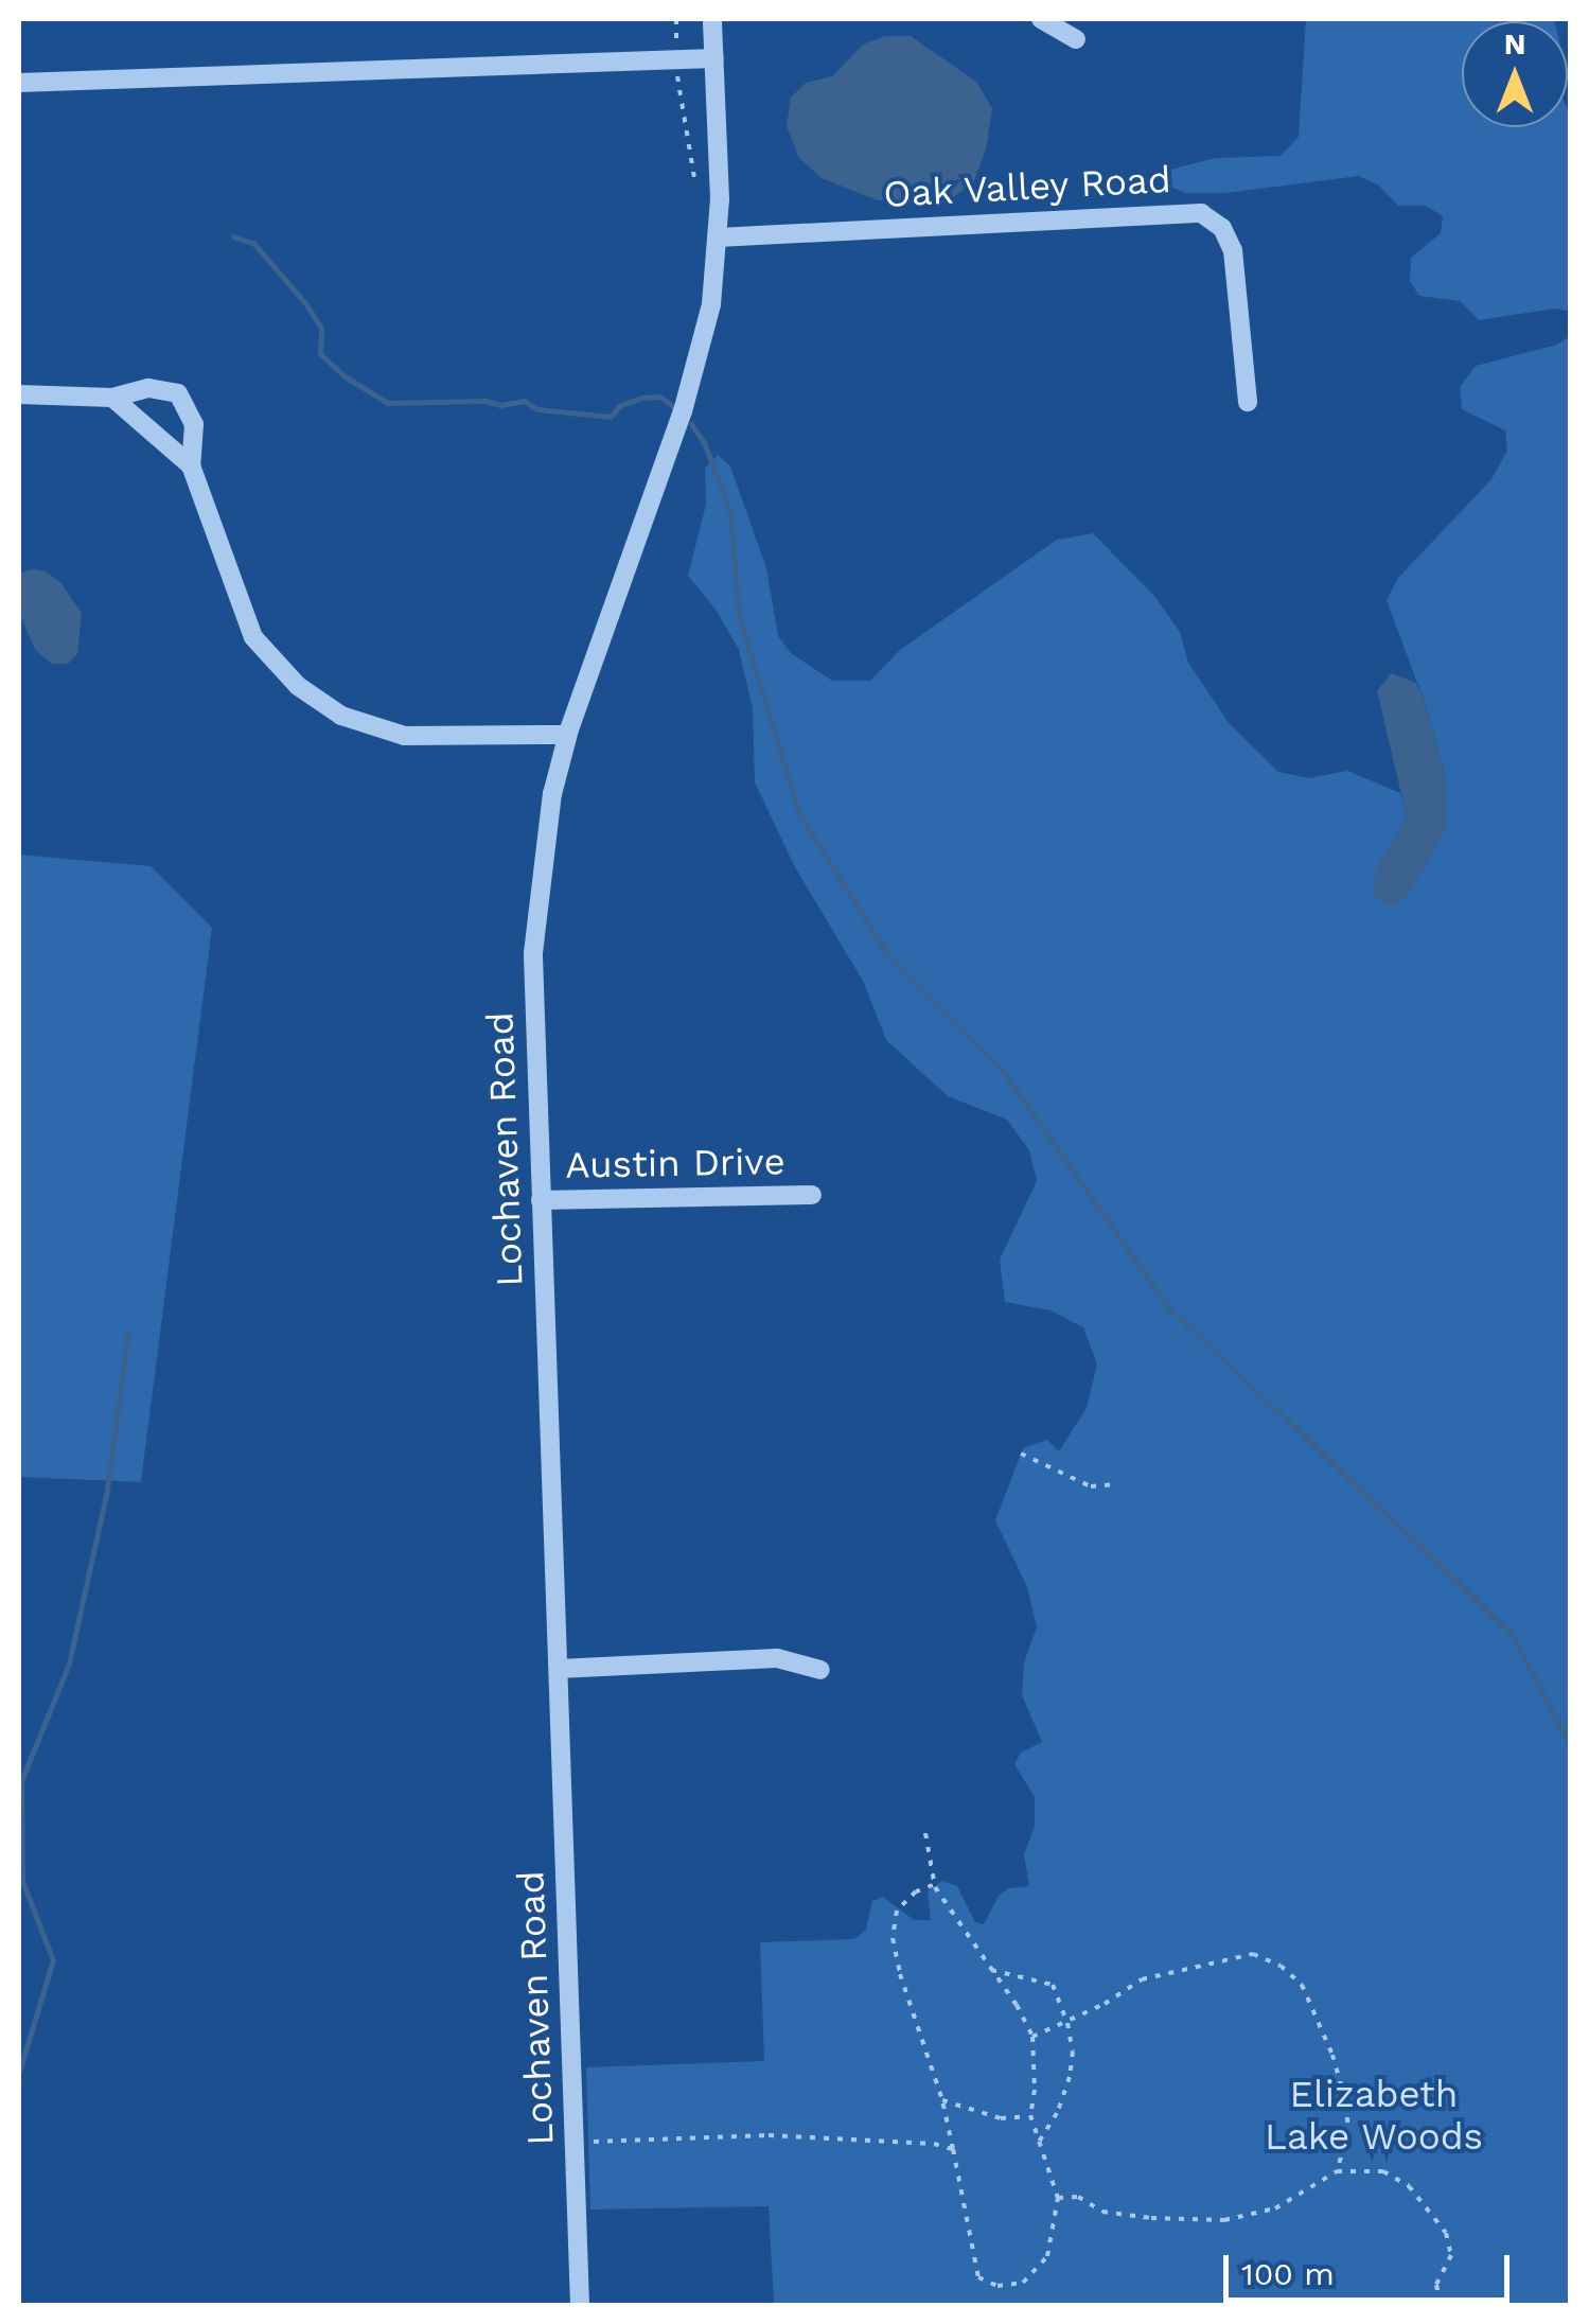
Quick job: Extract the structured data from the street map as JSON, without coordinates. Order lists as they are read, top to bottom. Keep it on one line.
{"streets":{"street":["Oak Valley Road","Lochaven Road","Austin Drive"]},"crossings":[["Oak Valley Road","Lochaven Road"],["Lochaven Road","Austin Drive"]],"parks":["Elizabeth Lake Woods"],"scale_bar":"100 m","north":"top"}
